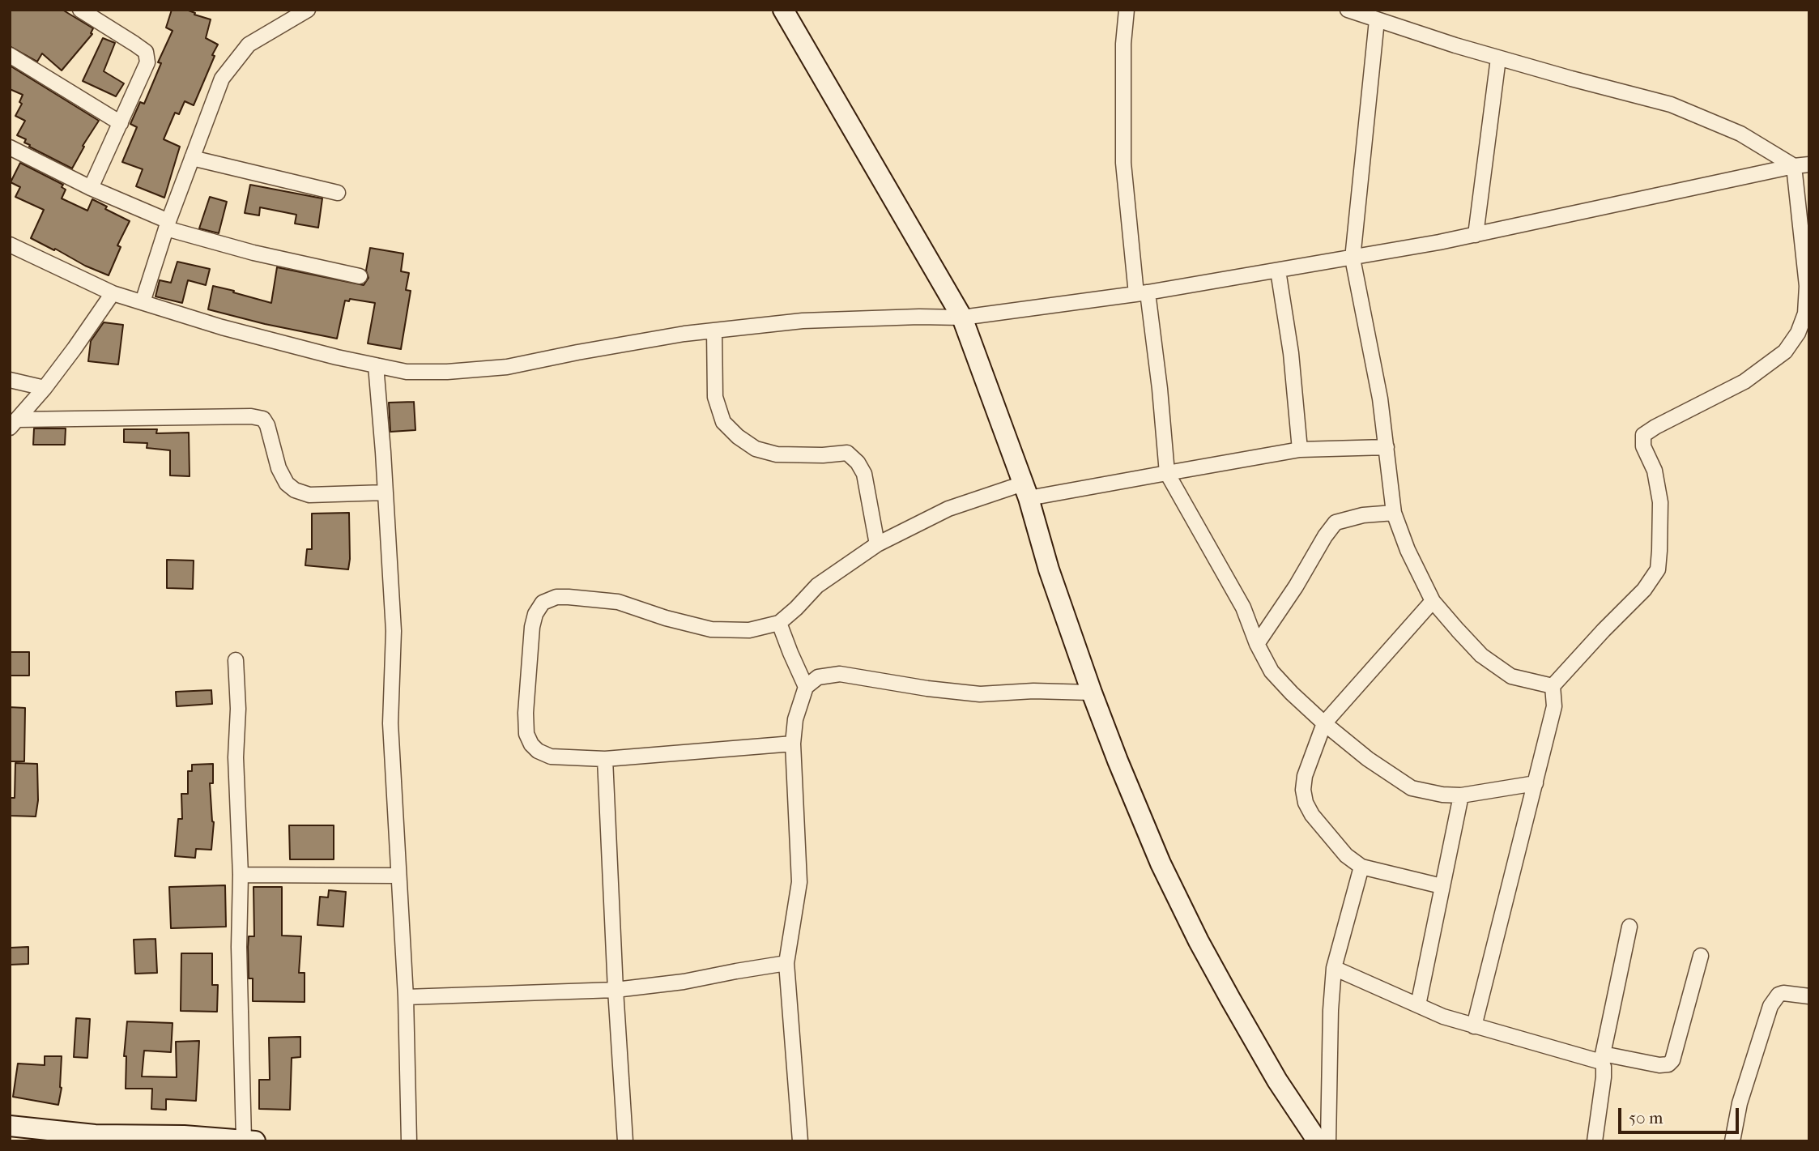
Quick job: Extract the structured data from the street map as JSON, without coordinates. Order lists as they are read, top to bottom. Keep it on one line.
{"scale_bar":"50 m"}
